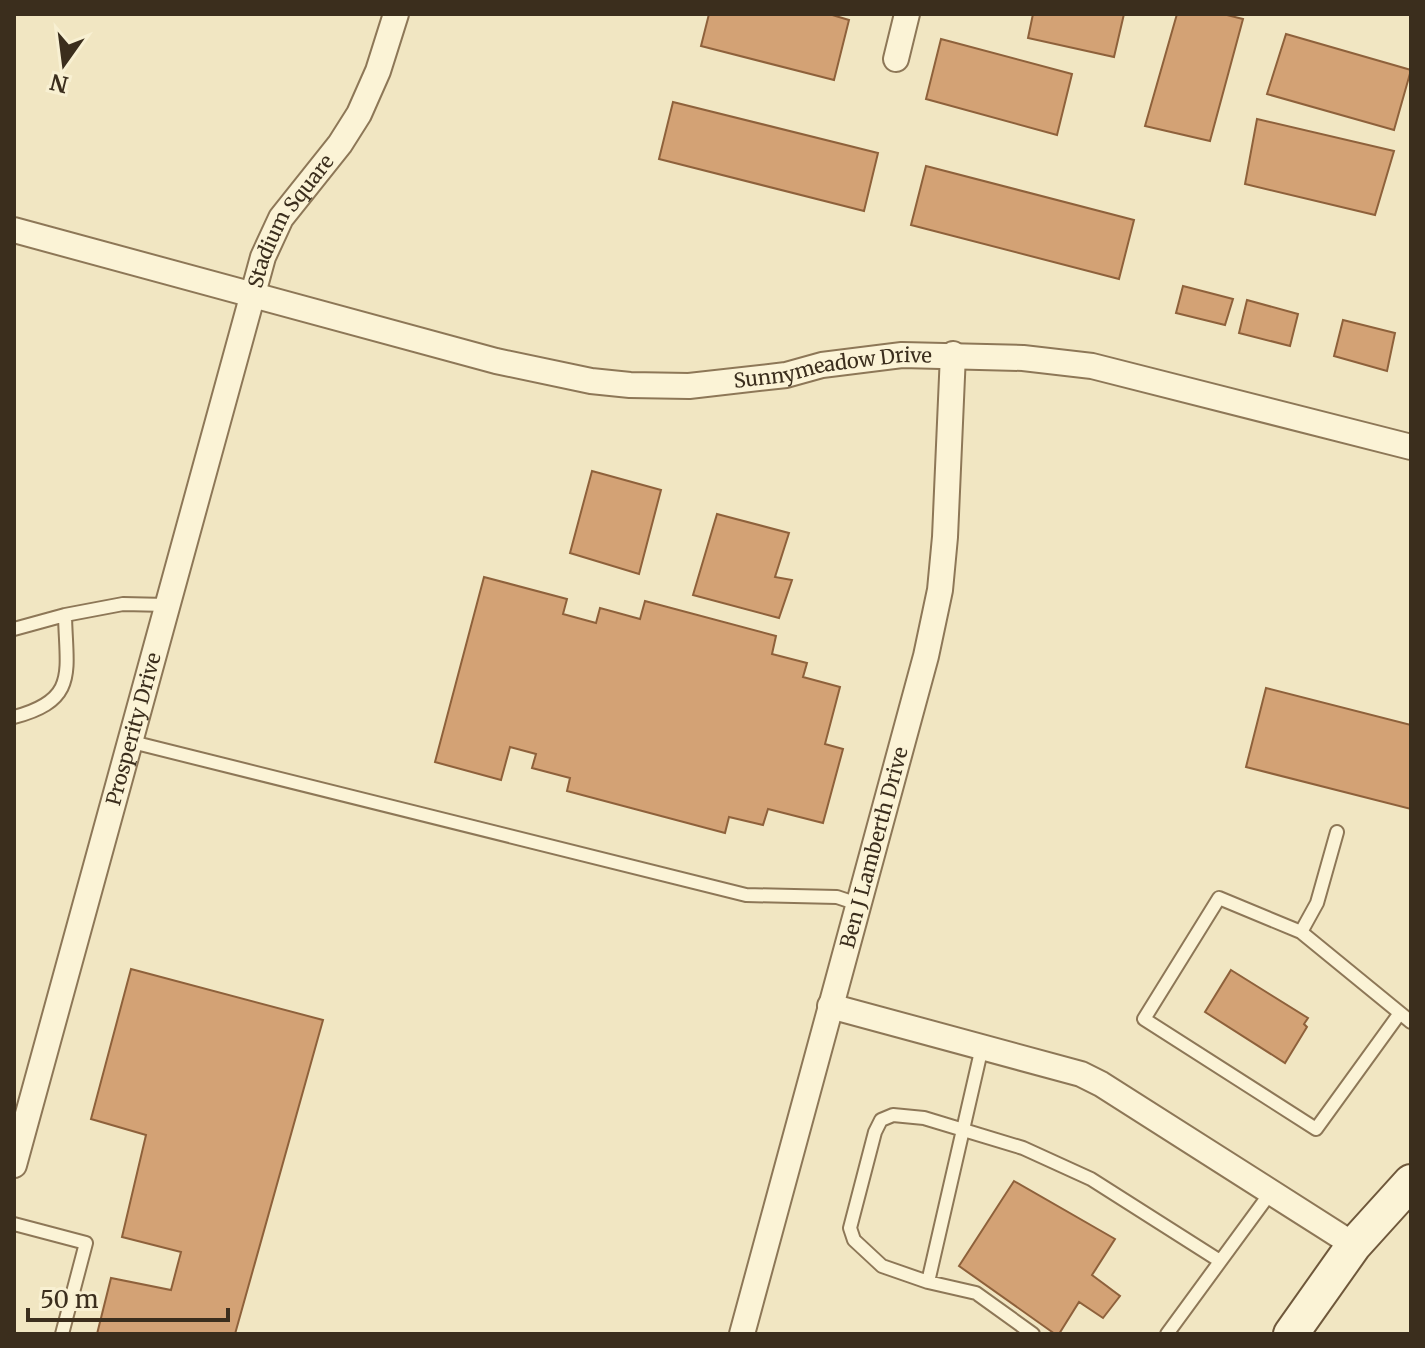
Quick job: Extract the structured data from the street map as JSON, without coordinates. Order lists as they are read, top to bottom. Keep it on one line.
{"streets":{"street":["Stadium Square","Sunnymeadow Drive","Prosperity Drive","Ben J Lamberth Drive"]},"crossings":[["Stadium Square","Sunnymeadow Drive"],["Stadium Square","Prosperity Drive"],["Sunnymeadow Drive","Prosperity Drive"],["Sunnymeadow Drive","Ben J Lamberth Drive"]],"scale_bar":"50 m","north":"bottom"}
